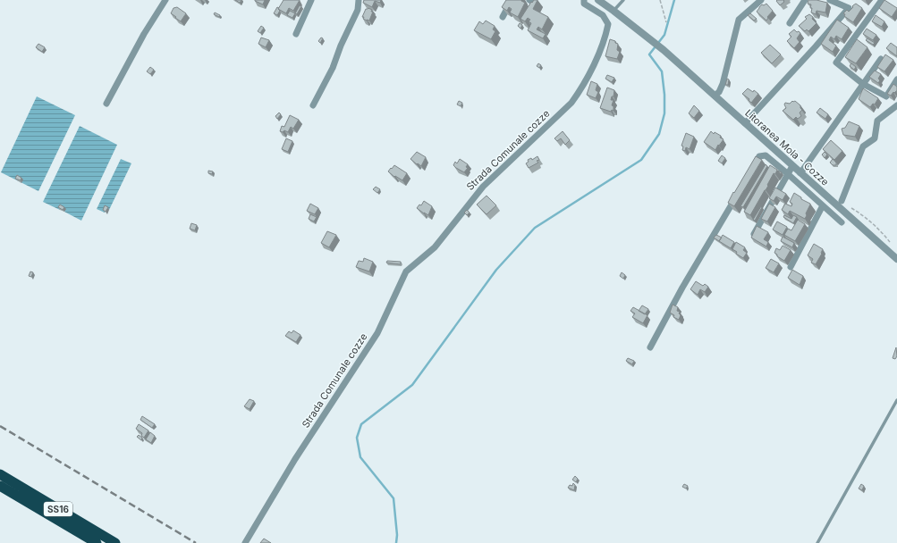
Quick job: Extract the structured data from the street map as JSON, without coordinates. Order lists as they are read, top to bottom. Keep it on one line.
{"streets":{"highway":["SS16"],"street":["Litoranea Mola - Cozze","Strada Comunale cozze"]}}
